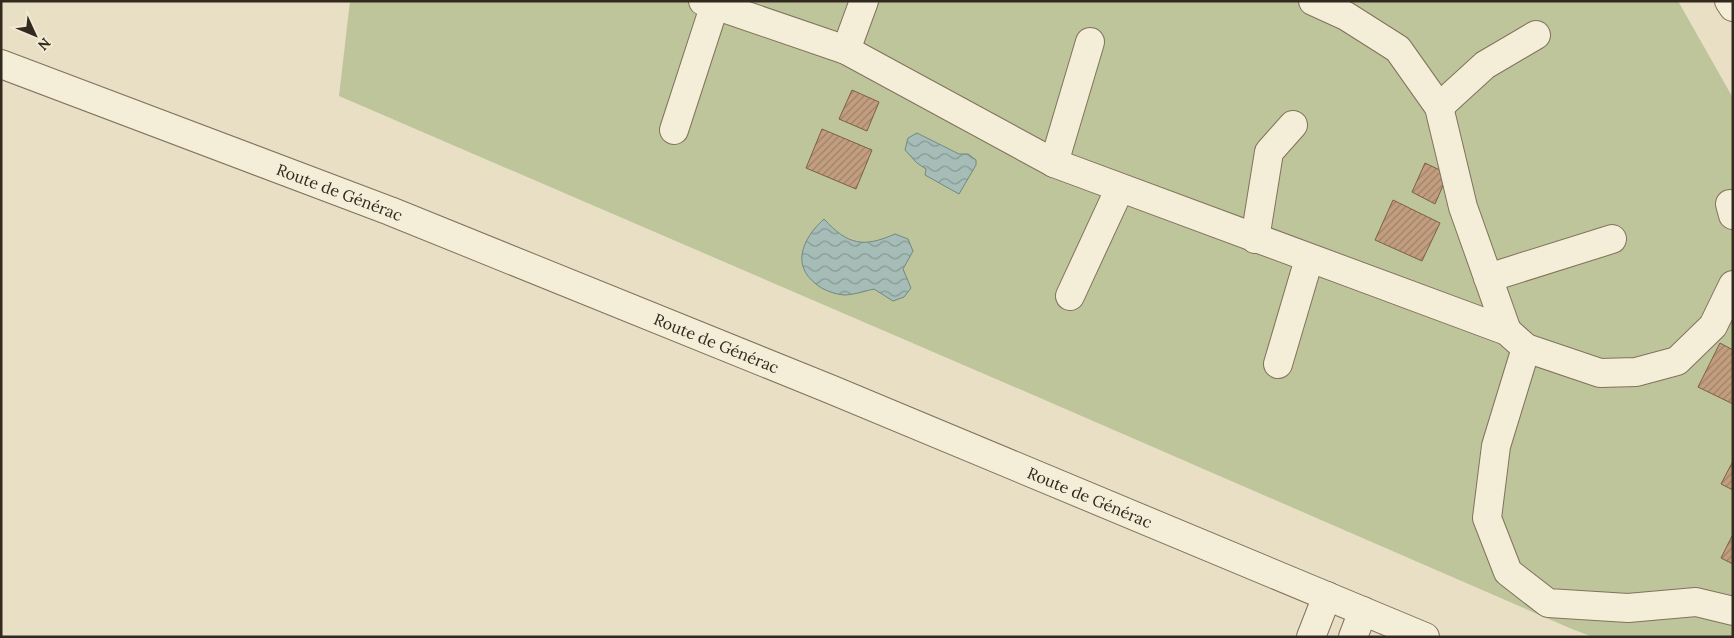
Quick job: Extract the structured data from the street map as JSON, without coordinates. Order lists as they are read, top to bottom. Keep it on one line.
{"streets":{"street":["Route de Générac"]},"north":"bottom right"}
